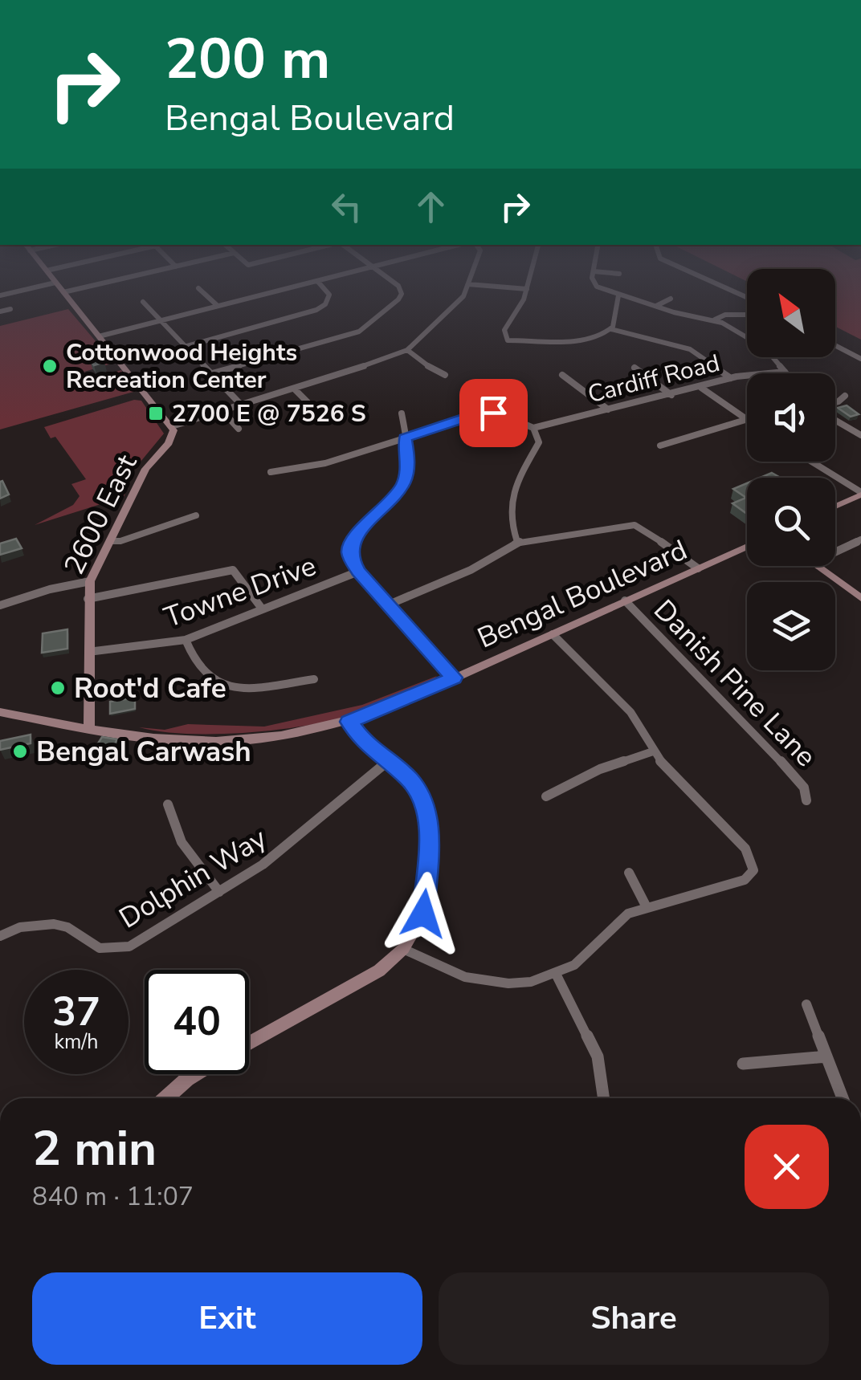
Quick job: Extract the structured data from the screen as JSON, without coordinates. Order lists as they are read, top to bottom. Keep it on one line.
{"streets":{"street":["Cardiff Road","2600 East","Towne Drive","Bengal Boulevard","Danish Pine Lane","Dolphin Way"]},"crossings":[["2600 East","Towne Drive"],["2600 East","Bengal Boulevard"],["Bengal Boulevard","Danish Pine Lane"]],"places":{"other":["Cottonwood Heights Recreation Center","Root'd Cafe","Bengal Carwash"],"transit":["2700 E @ 7526 S"]},"north":"top left","page":{"turn":["200 m","Bengal Boulevard"],"speed":"37 km/h","limit":"40","heading":["2 min","840 m · 11:07"],"buttons":["Exit","Share"]}}
